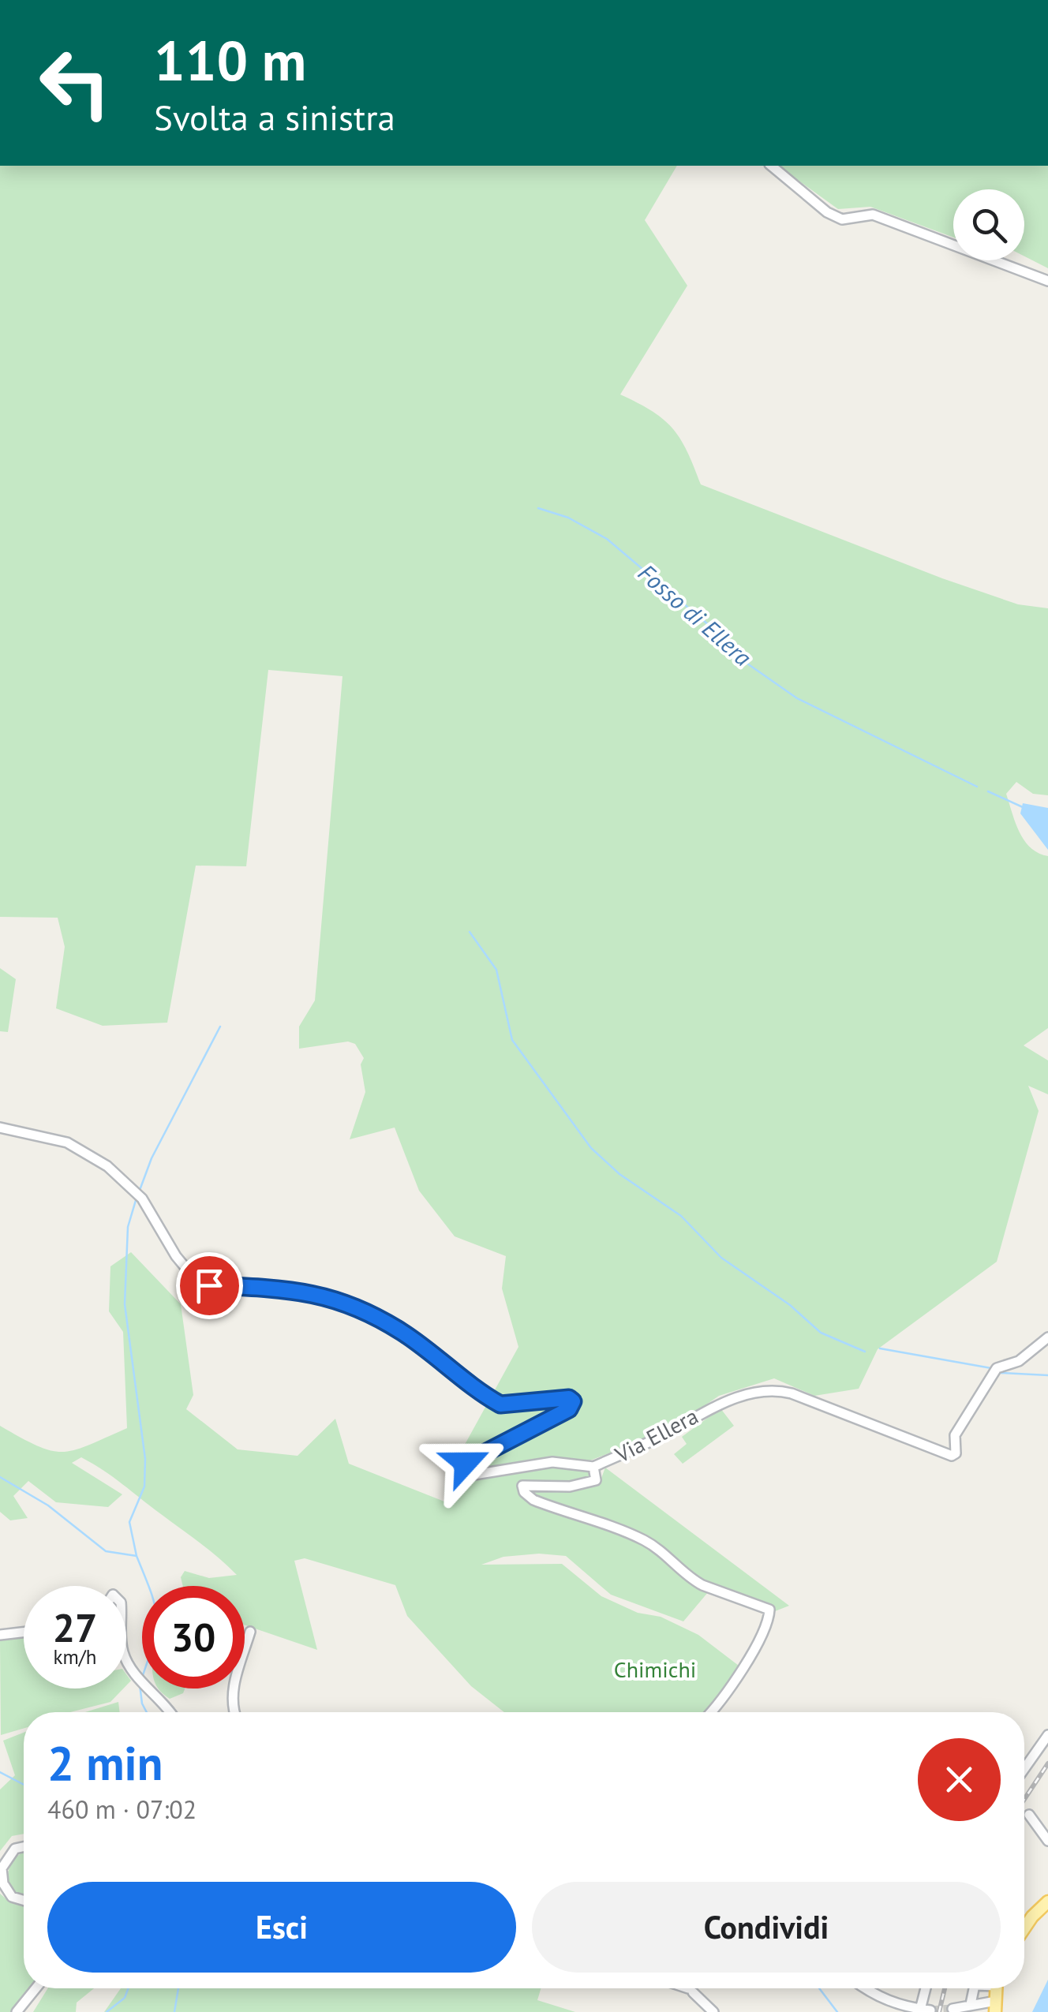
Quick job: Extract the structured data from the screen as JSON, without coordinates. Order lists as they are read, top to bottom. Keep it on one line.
{"streets":{"street":["Via Ellera"]},"water":["Fosso di Ellera"],"parks":["Chimichi"],"page":{"turn":["110 m","Svolta a sinistra"],"speed":"27 km/h","limit":"30","heading":["2 min","460 m · 07:02"],"buttons":["Esci","Condividi"]}}
